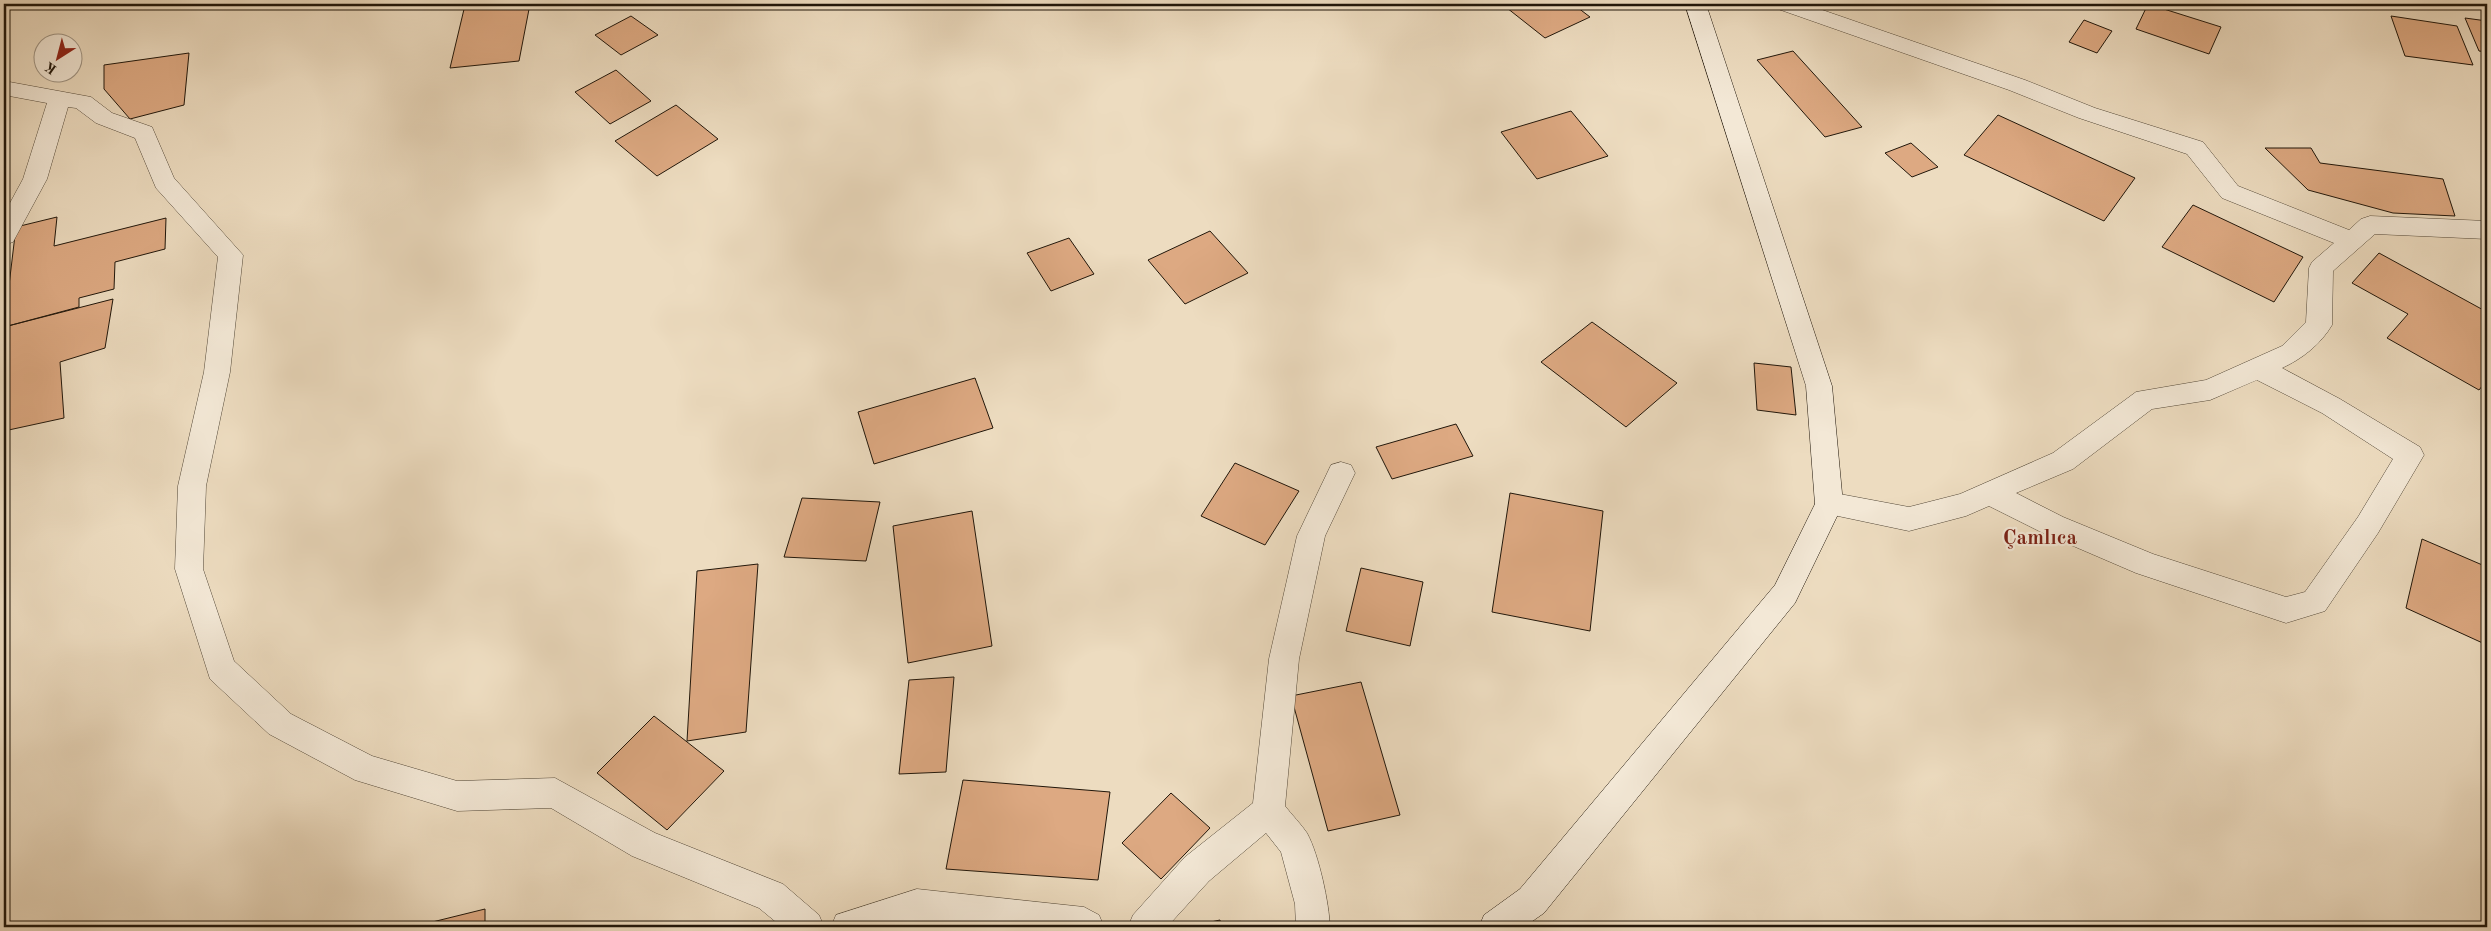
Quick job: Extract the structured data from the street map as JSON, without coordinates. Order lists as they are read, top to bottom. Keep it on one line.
{"districts":["Çamlıca"],"north":"bottom left"}
